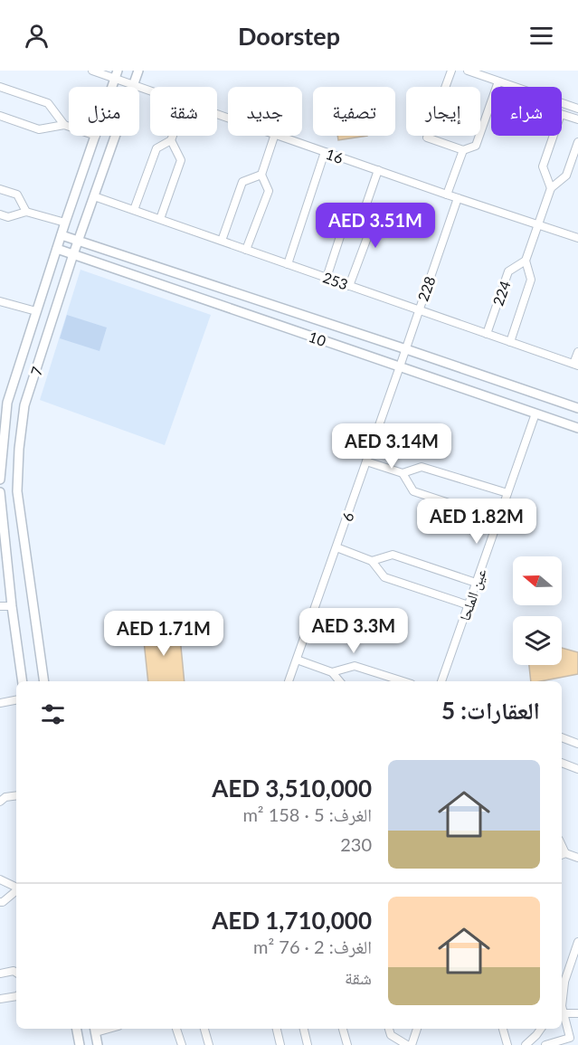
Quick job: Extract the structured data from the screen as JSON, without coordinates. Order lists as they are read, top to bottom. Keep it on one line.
{"streets":{"street":["16","253","228","224","10","7","6","عين الملحا"]},"crossings":[["16","228"],["16","224"],["16","7"],["253","228"],["253","224"],["253","7"],["228","10"],["228","6"],["10","7"],["10","6"],["10","عين الملحا"]],"north":"left","page":{"header":"Doorstep","chip":["شراء","إيجار","تصفية","جديد","شقة","منزل"],"price":["AED 3.51M","AED 3.14M","AED 1.82M","AED 3.3M","AED 1.71M"],"heading":"العقارات: 5","list":[{"name":"AED 3,510,000","note":"الغرف: 5 · 158 m² · 230"},{"name":"AED 1,710,000","note":"الغرف: 2 · 76 m² · شقة"}]}}
